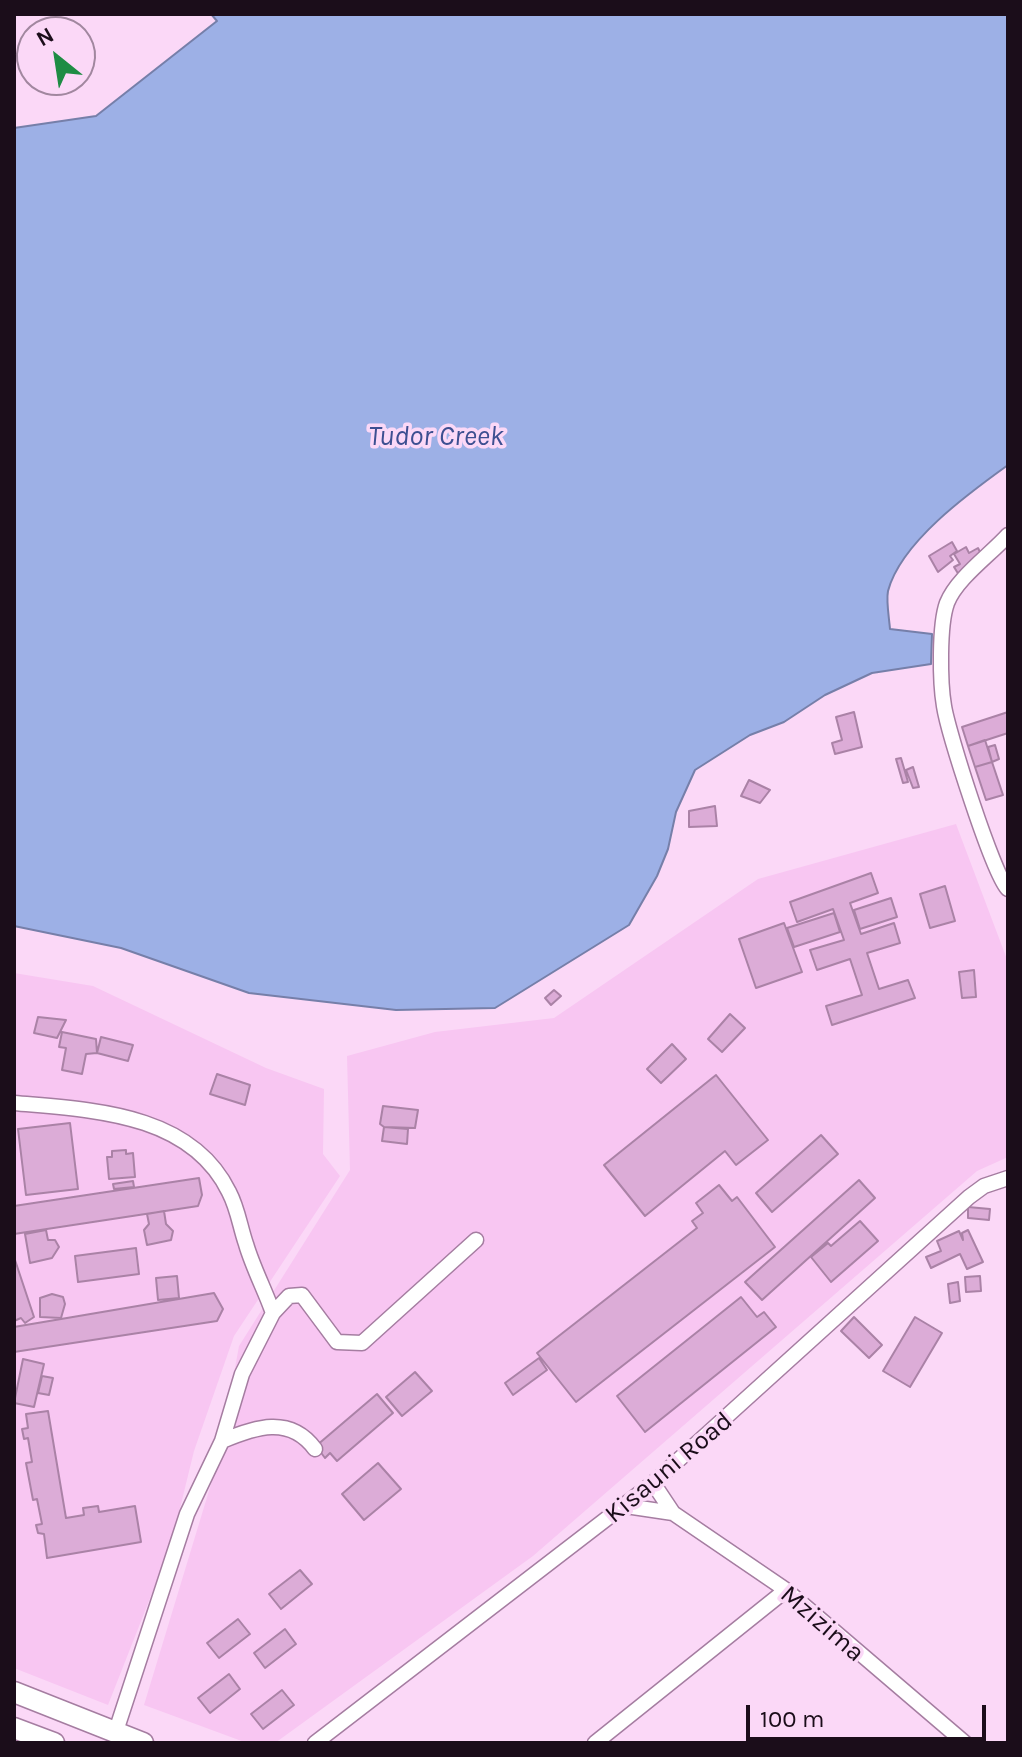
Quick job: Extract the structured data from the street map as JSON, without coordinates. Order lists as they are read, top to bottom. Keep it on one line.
{"streets":{"street":["Kisauni Road","Mzizima"]},"water":["Tudor Creek"],"scale_bar":"100 m","north":"top left"}
